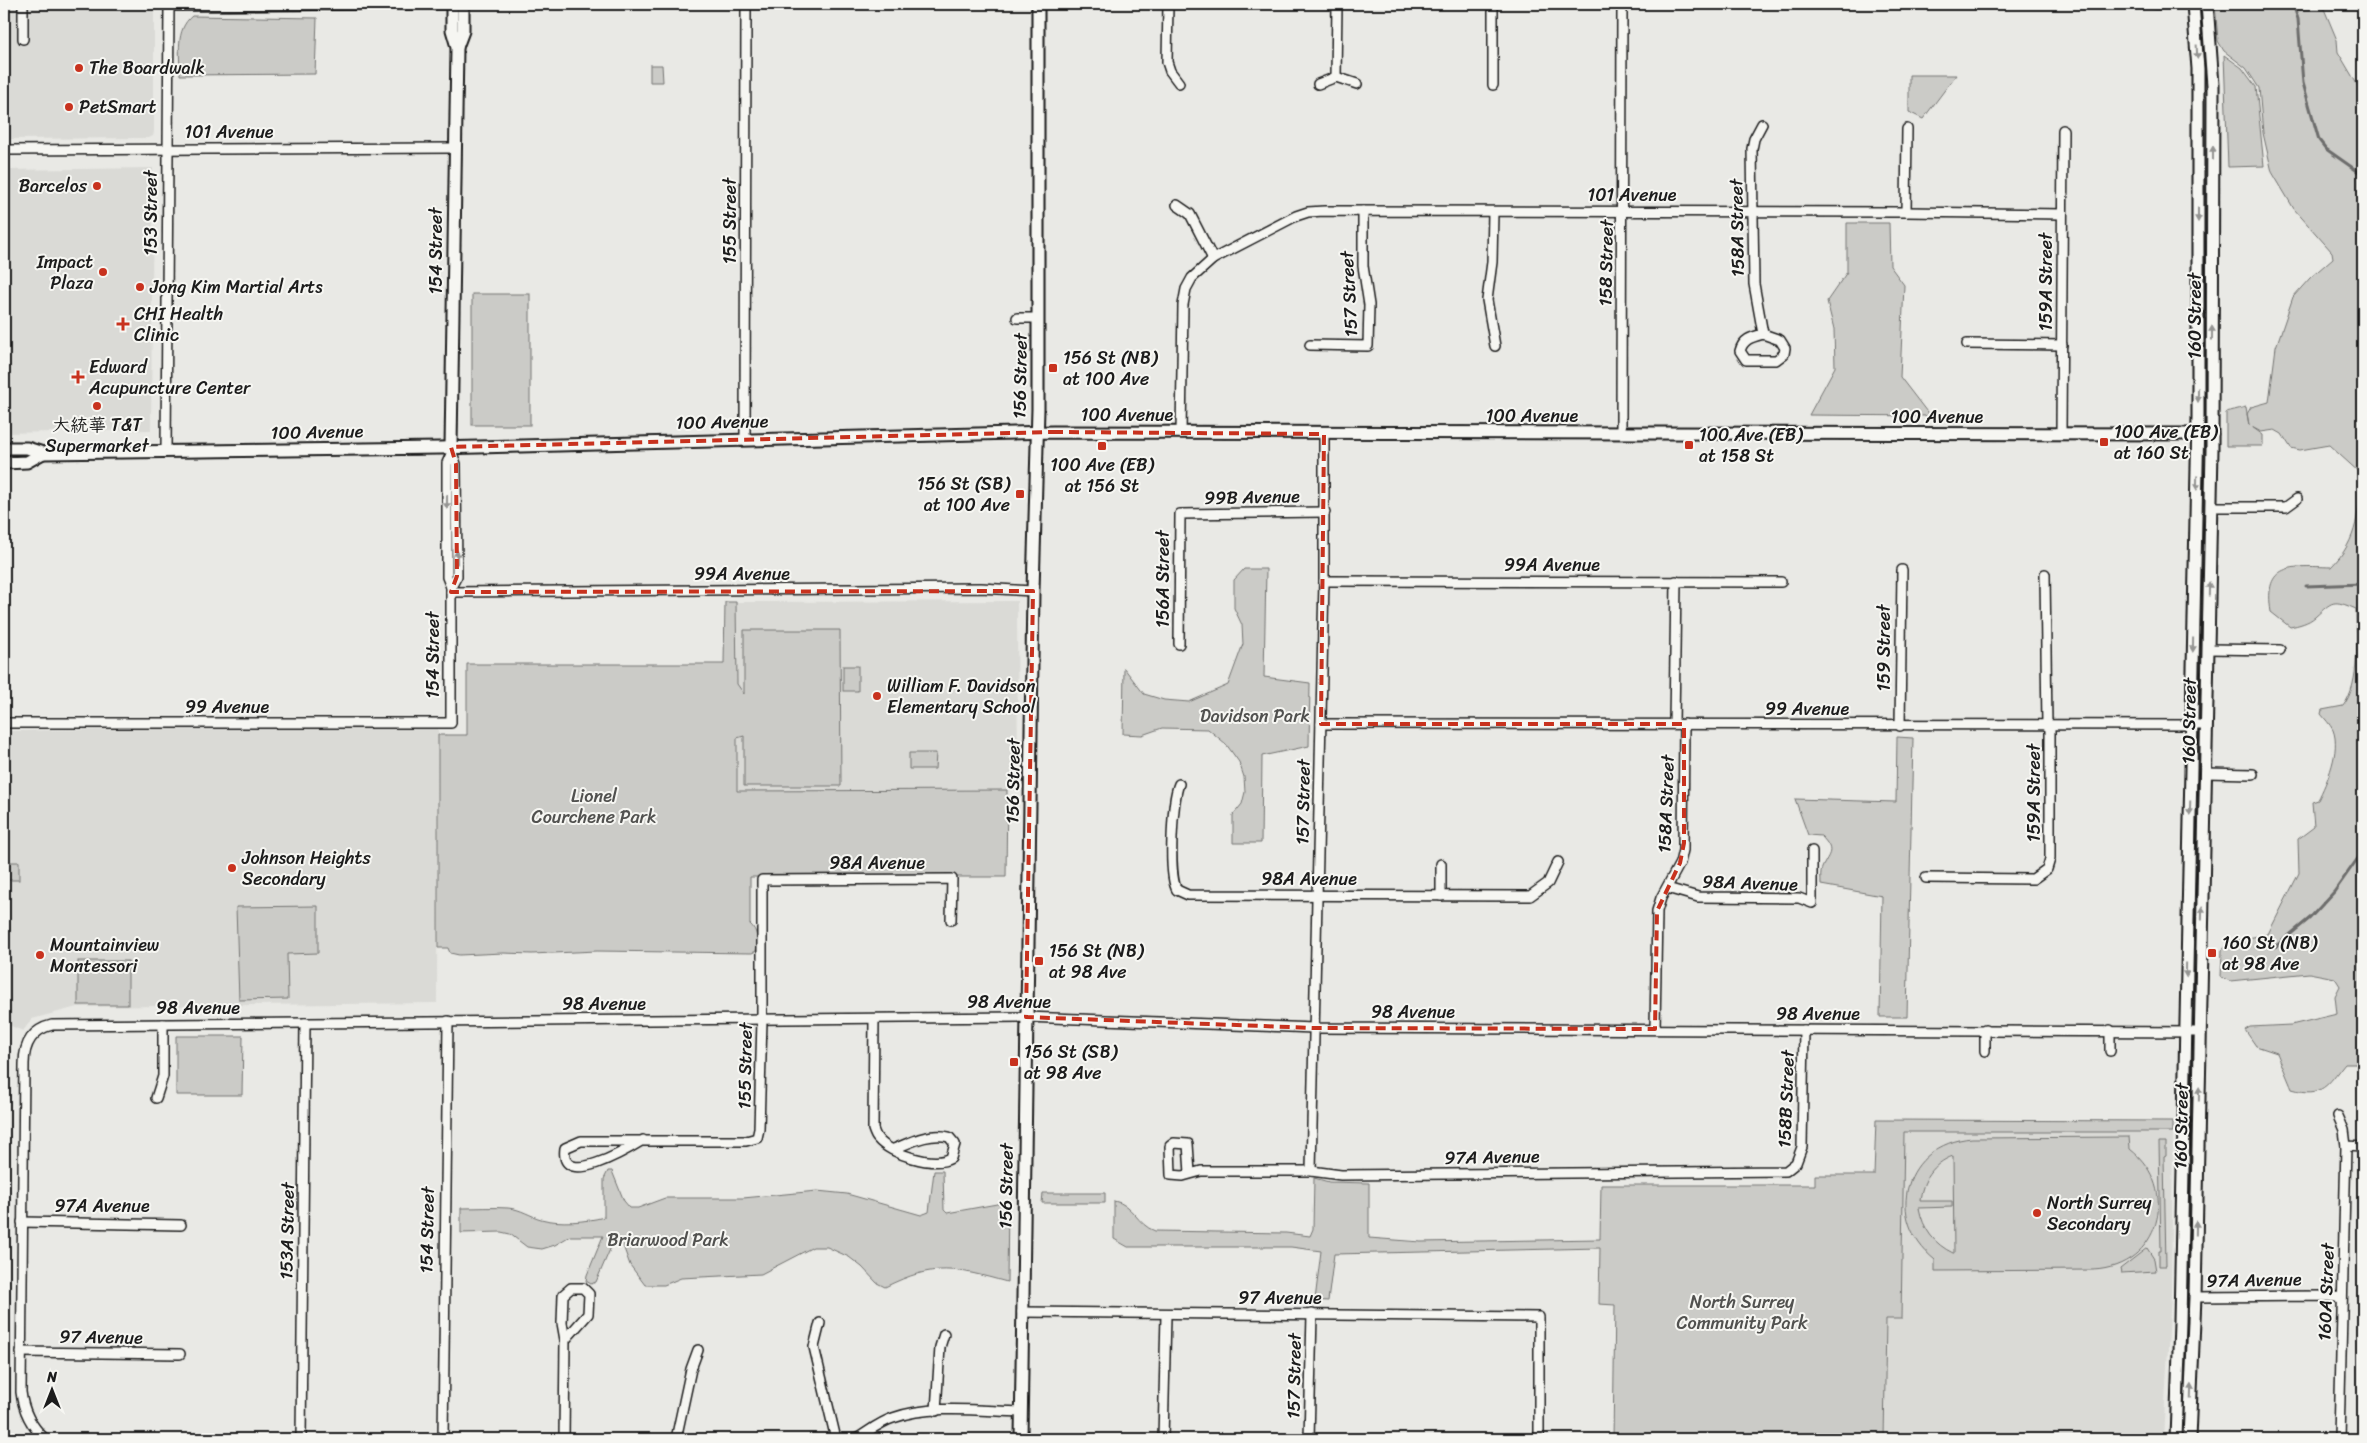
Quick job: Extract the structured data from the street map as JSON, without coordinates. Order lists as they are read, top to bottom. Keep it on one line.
{"streets":{"main road":["154 Street","160 Street","156 Street","100 Avenue"],"street":["101 Avenue","153 Street","155 Street","158A Street","158 Street","159A Street","157 Street","99B Avenue","99A Avenue","156A Street","159 Street","99 Avenue","98A Avenue","98 Avenue","158B Street","97A Avenue","153A Street","160A Street","97 Avenue"]},"crossings":[["101 Avenue","153 Street"],["101 Avenue","158A Street"],["101 Avenue","154 Street"],["101 Avenue","158 Street"],["101 Avenue","159A Street"],["101 Avenue","157 Street"],["153 Street","100 Avenue"],["155 Street","100 Avenue"],["155 Street","98A Avenue"],["155 Street","98 Avenue"],["158A Street","99A Avenue"],["158A Street","99 Avenue"],["158A Street","98A Avenue"],["158A Street","98 Avenue"],["154 Street","100 Avenue"],["154 Street","99A Avenue"],["154 Street","99 Avenue"],["154 Street","98 Avenue"],["158 Street","100 Avenue"],["159A Street","100 Avenue"],["159A Street","99 Avenue"],["157 Street","100 Avenue"],["157 Street","99B Avenue"],["157 Street","99A Avenue"],["157 Street","99 Avenue"],["157 Street","98A Avenue"],["157 Street","98 Avenue"],["157 Street","97A Avenue"],["157 Street","97 Avenue"],["160 Street","100 Avenue"],["160 Street","99 Avenue"],["160 Street","98 Avenue"],["160 Street","97A Avenue"],["156 Street","100 Avenue"],["156 Street","99A Avenue"],["156 Street","98 Avenue"],["156 Street","97 Avenue"],["99B Avenue","156A Street"],["159 Street","99 Avenue"],["98 Avenue","158B Street"],["98 Avenue","97A Avenue"],["98 Avenue","153A Street"],["158B Street","97A Avenue"],["97A Avenue","160A Street"]],"parks":["Davidson Park","Lionel Courchene Park","Briarwood Park","North Surrey Community Park"],"places":{"other":["The Boardwalk","PetSmart","Barcelos","Impact Plaza","Jong Kim Martial Arts","大統華 T&T Supermarket","William F. Davidson Elementary School","Johnson Heights Secondary","Mountainview Montessori","North Surrey Secondary"],"health":["CHI Health Clinic","Edward Acupuncture Center"],"transit":["156 St (NB) at 100 Ave","100 Ave (EB) at 160 St","100 Ave (EB) at 158 St","100 Ave (EB) at 156 St","156 St (SB) at 100 Ave","160 St (NB) at 98 Ave","156 St (NB) at 98 Ave","156 St (SB) at 98 Ave"]},"north":"top"}
